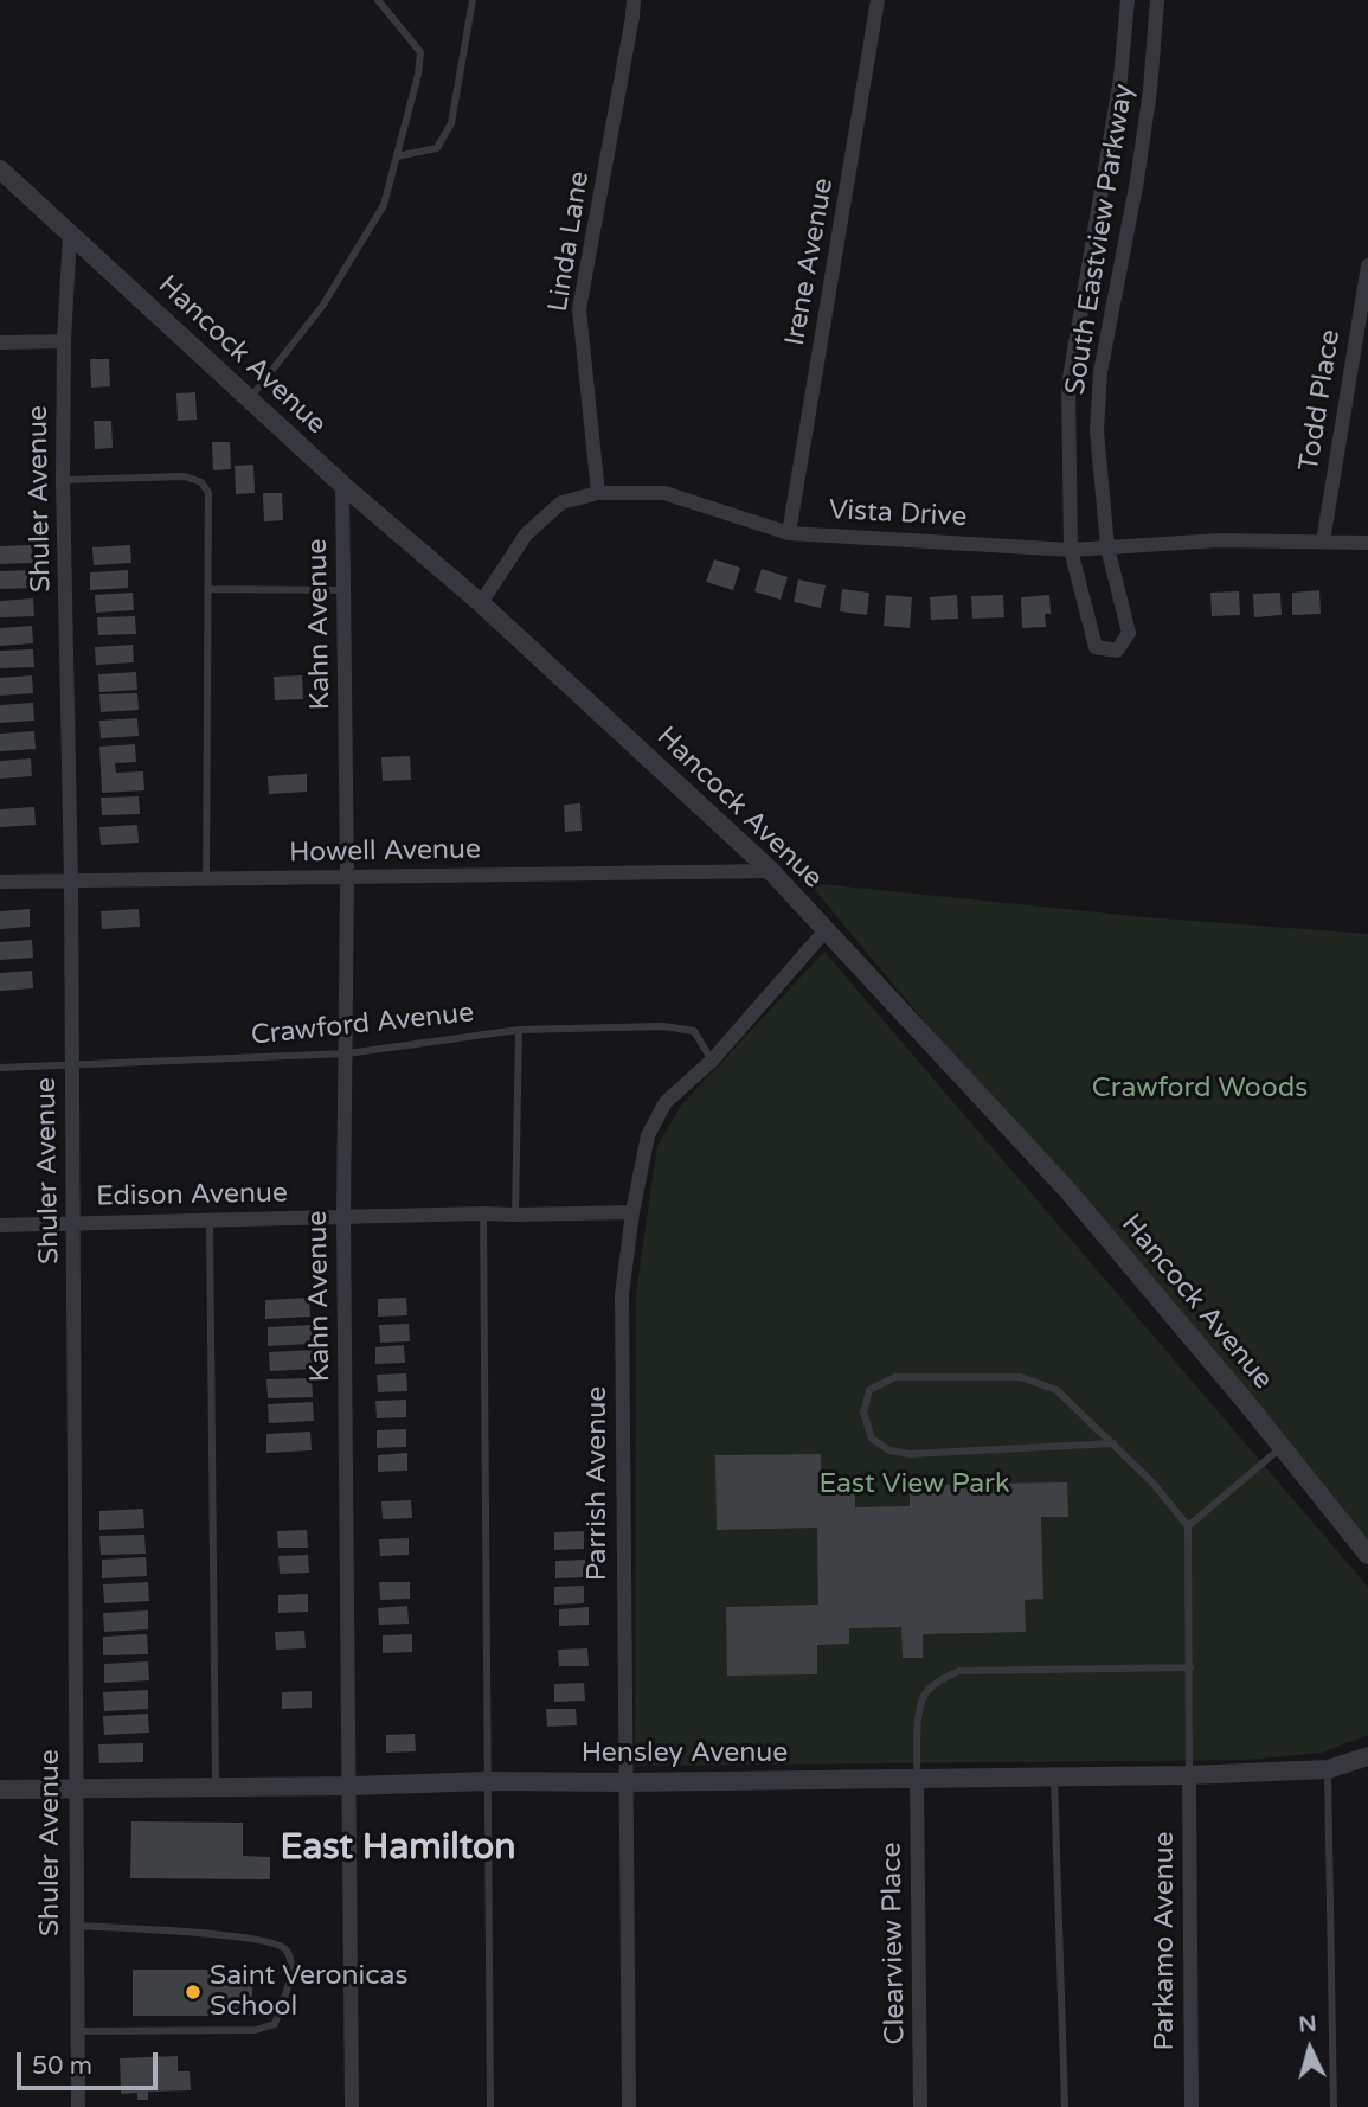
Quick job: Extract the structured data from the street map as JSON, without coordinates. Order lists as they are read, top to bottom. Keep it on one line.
{"streets":{"street":["South Eastview Parkway","Linda Lane","Irene Avenue","Hancock Avenue","Todd Place","Shuler Avenue","Vista Drive","Kahn Avenue","Howell Avenue","Edison Avenue","Parrish Avenue","Hensley Avenue","Parkamo Avenue","Clearview Place"],"lane":["Crawford Avenue"]},"crossings":[["South Eastview Parkway","Vista Drive"],["Linda Lane","Vista Drive"],["Irene Avenue","Vista Drive"],["Hancock Avenue","Shuler Avenue"],["Hancock Avenue","Vista Drive"],["Hancock Avenue","Kahn Avenue"],["Hancock Avenue","Howell Avenue"],["Hancock Avenue","Parrish Avenue"],["Todd Place","Vista Drive"],["Shuler Avenue","Howell Avenue"],["Shuler Avenue","Crawford Avenue"],["Shuler Avenue","Edison Avenue"],["Shuler Avenue","Hensley Avenue"],["Kahn Avenue","Howell Avenue"],["Kahn Avenue","Crawford Avenue"],["Kahn Avenue","Edison Avenue"],["Kahn Avenue","Hensley Avenue"],["Crawford Avenue","Parrish Avenue"],["Edison Avenue","Parrish Avenue"],["Parrish Avenue","Hensley Avenue"],["Hensley Avenue","Parkamo Avenue"],["Hensley Avenue","Clearview Place"]],"districts":["East Hamilton"],"parks":["Crawford Woods","East View Park"],"places":["Saint Veronicas School"],"scale_bar":"50 m","north":"top"}
